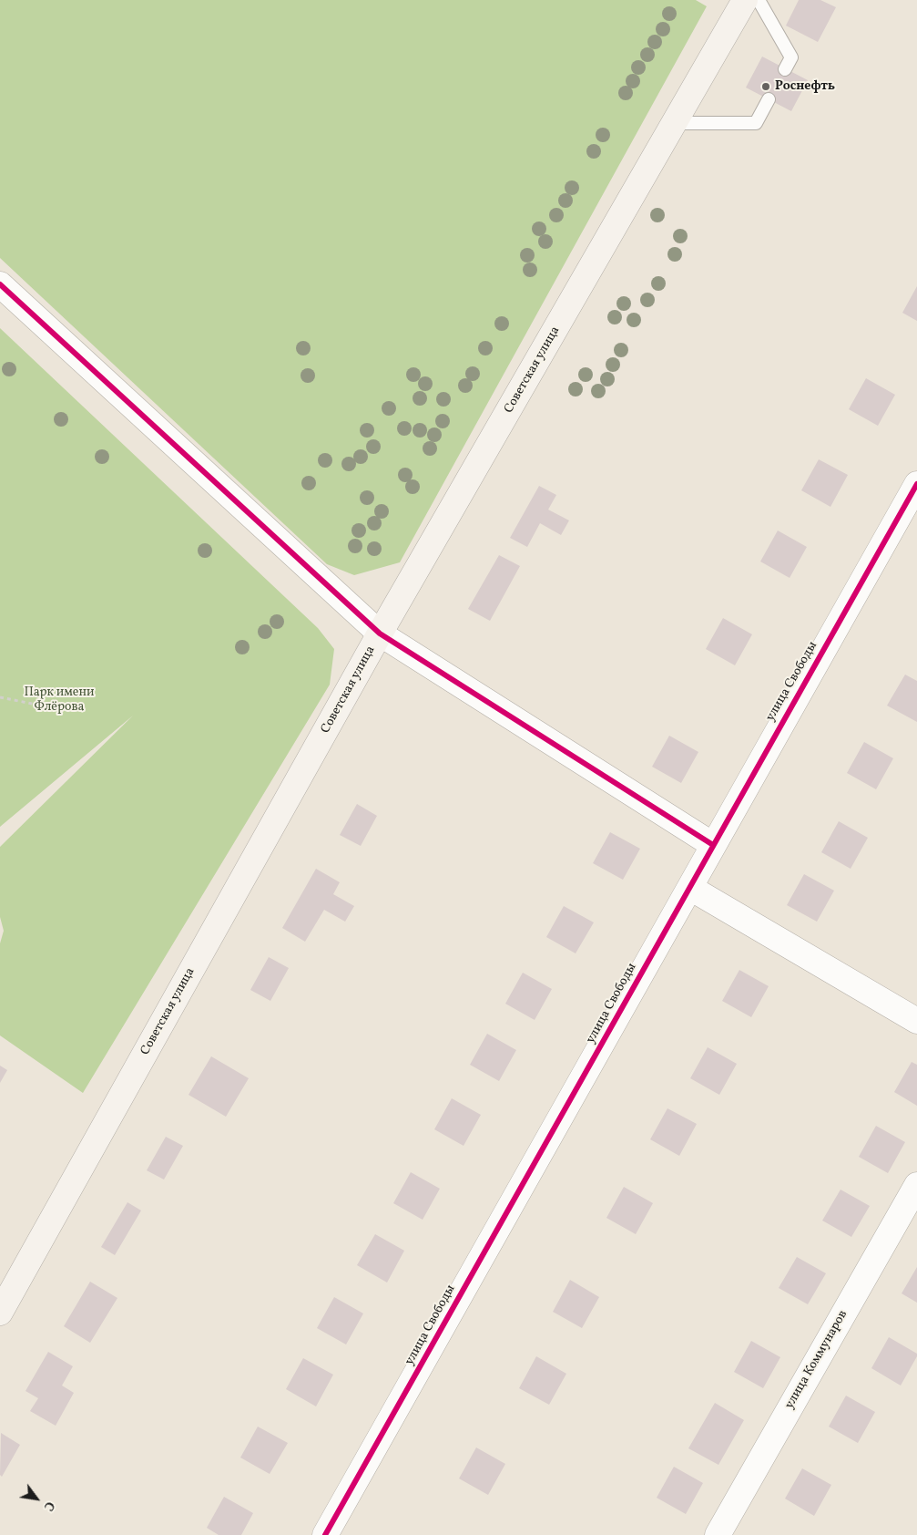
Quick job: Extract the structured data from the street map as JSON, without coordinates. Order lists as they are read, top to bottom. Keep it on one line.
{"streets":{"main road":["Советская улица"],"street":["улица Свободы","улица Коммунаров"]},"parks":["Парк имени Флёрова"],"places":["Роснефть"],"north":"bottom right"}
